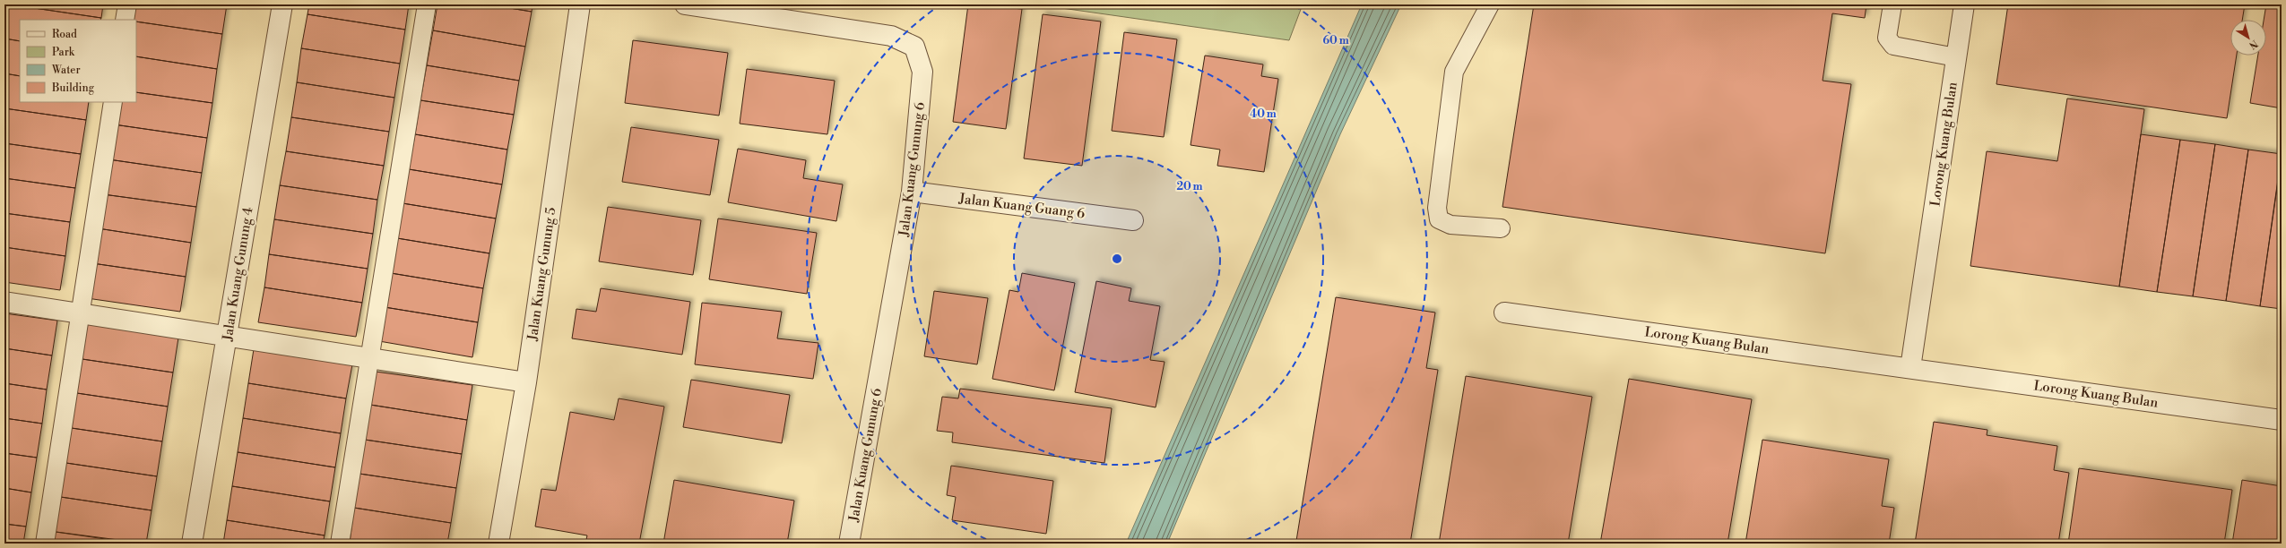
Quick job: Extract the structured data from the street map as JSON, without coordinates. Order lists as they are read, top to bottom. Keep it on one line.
{"streets":{"street":["Lorong Kuang Bulan","Jalan Kuang Gunung 6","Jalan Kuang Guang 6","Jalan Kuang Gunung 4","Jalan Kuang Gunung 5"]},"crossings":[["Jalan Kuang Gunung 6","Jalan Kuang Guang 6"]],"legend":["Road","Park","Water","Building"],"north":"bottom right","rings":["60 m","40 m","20 m"]}
